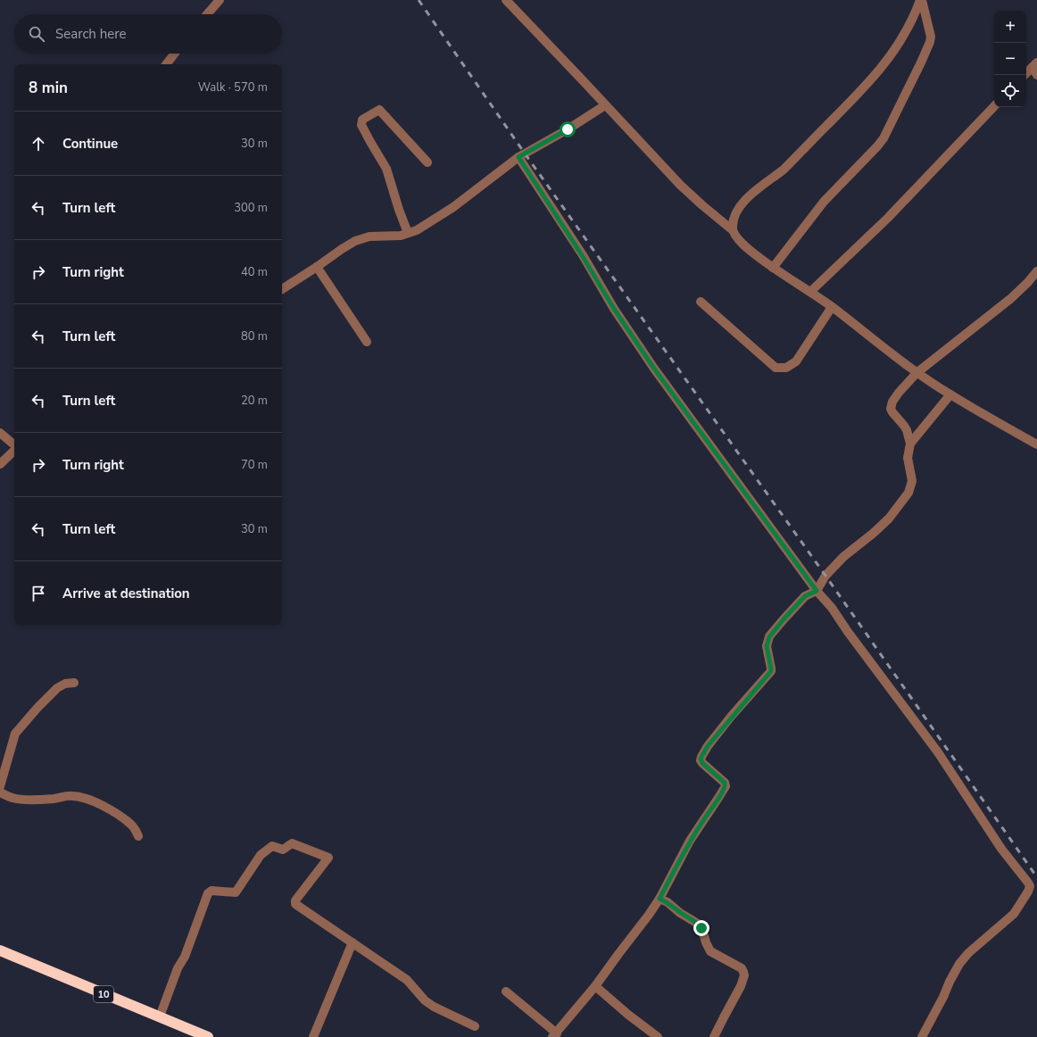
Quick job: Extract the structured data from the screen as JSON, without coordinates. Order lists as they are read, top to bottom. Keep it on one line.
{"streets":{"highway":["10"]},"page":{"map_buttons":["+","−"],"search":"Search here","heading":["8 min","Walk · 570 m"],"list":[["Continue","30 m"],["Turn left","300 m"],["Turn right","40 m"],["Turn left","80 m"],["Turn left","20 m"],["Turn right","70 m"],["Turn left","30 m"],"Arrive at destination"]}}
